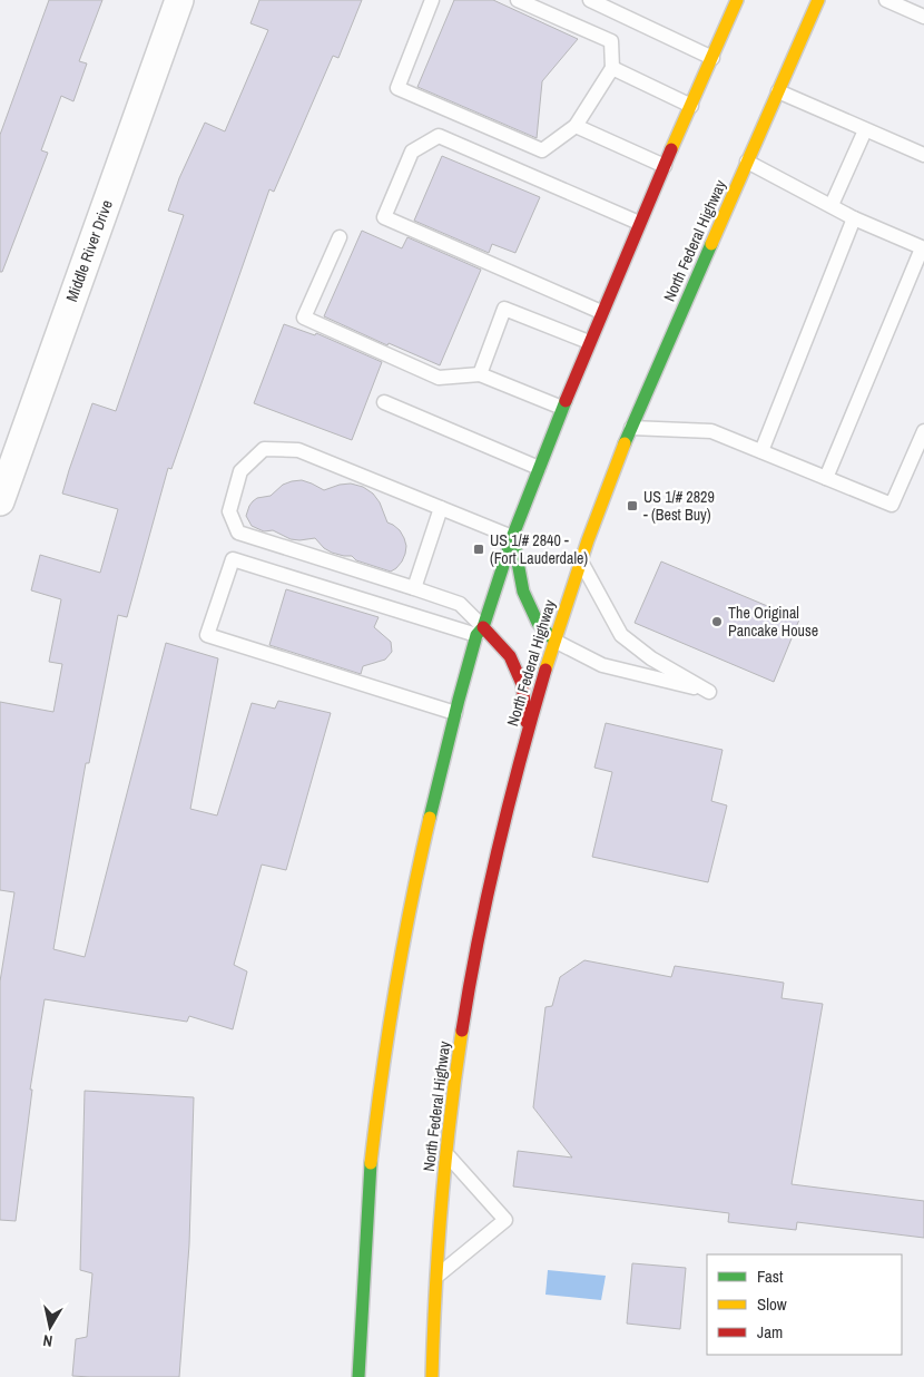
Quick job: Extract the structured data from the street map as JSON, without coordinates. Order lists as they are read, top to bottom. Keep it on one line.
{"streets":{"main road":["North Federal Highway"],"street":["Middle River Drive"]},"places":{"transit":["US 1/# 2829 - (Best Buy)","US 1/# 2840 - (Fort Lauderdale)"],"other":["The Original Pancake House"]},"legend":["Fast","Slow","Jam"],"north":"bottom"}
